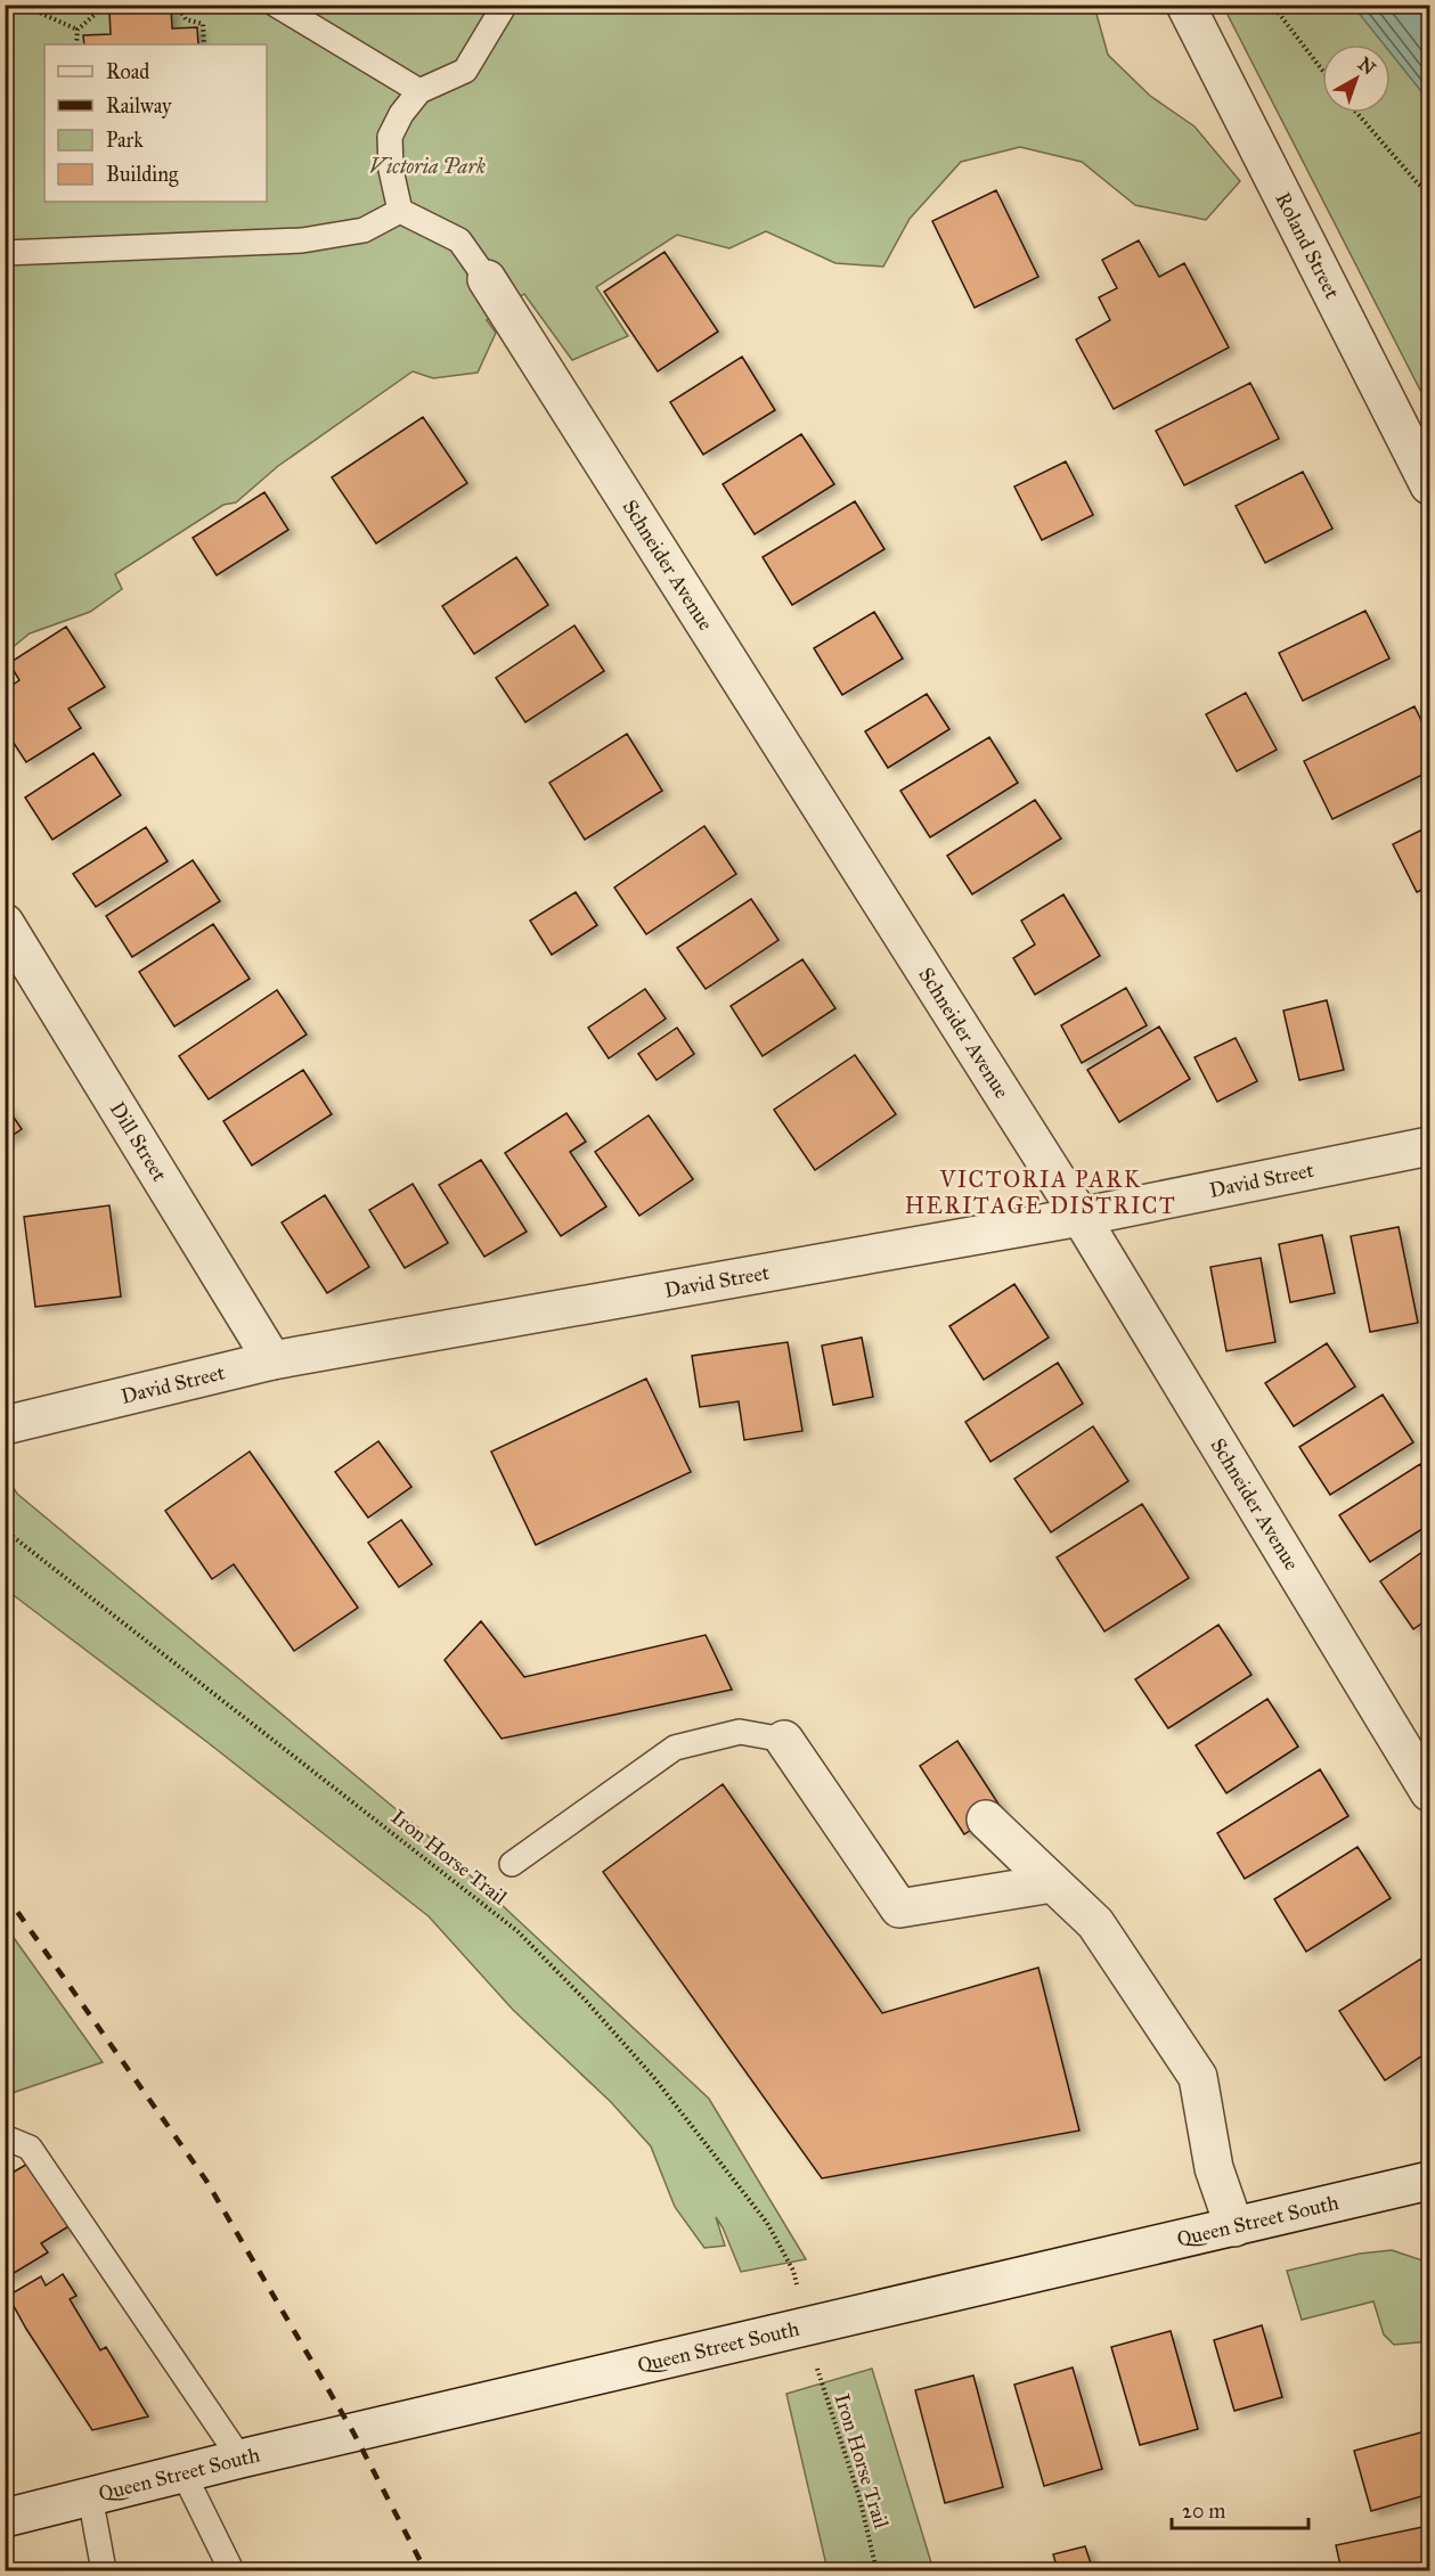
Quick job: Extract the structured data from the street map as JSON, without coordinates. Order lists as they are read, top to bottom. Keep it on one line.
{"streets":{"street":["Roland Street","Schneider Avenue","Dill Street","David Street","Queen Street South"],"path":["Iron Horse Trail"]},"crossings":[["Schneider Avenue","David Street"],["Dill Street","David Street"]],"districts":["VICTORIA PARK HERITAGE DISTRICT"],"parks":["Victoria Park"],"legend":["Road","Railway","Park","Building"],"scale_bar":"20 m","north":"top right"}
